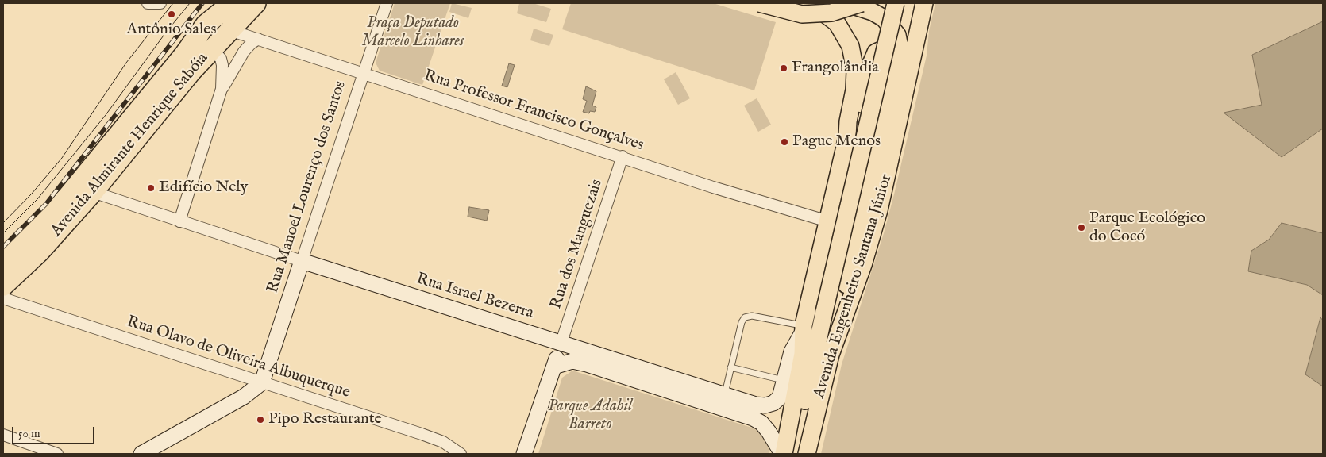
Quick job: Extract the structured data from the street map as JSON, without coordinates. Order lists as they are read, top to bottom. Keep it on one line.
{"streets":{"highway":["Avenida Almirante Henrique Sabóia"],"main road":["Avenida Engenheiro Santana Júnior"],"street":["Rua Professor Francisco Gonçalves","Rua Manoel Lourenço dos Santos","Rua dos Manguezais","Rua Israel Bezerra","Rua Olavo de Oliveira Albuquerque"]},"crossings":[["Rua Professor Francisco Gonçalves","Avenida Almirante Henrique Sabóia"],["Rua Professor Francisco Gonçalves","Rua Manoel Lourenço dos Santos"],["Rua Professor Francisco Gonçalves","Rua dos Manguezais"],["Rua Professor Francisco Gonçalves","Avenida Engenheiro Santana Júnior"],["Avenida Almirante Henrique Sabóia","Rua Israel Bezerra"],["Avenida Almirante Henrique Sabóia","Rua Olavo de Oliveira Albuquerque"],["Rua Manoel Lourenço dos Santos","Rua Israel Bezerra"],["Rua Manoel Lourenço dos Santos","Rua Olavo de Oliveira Albuquerque"],["Rua dos Manguezais","Rua Israel Bezerra"],["Avenida Engenheiro Santana Júnior","Rua Israel Bezerra"]],"parks":["Praça Deputado Marcelo Linhares","Parque Adahil Barreto"],"places":["Antônio Sales","Frangolândia","Pague Menos","Edifício Nely","Parque Ecológico do Cocó","Pipo Restaurante"],"scale_bar":"50 m"}
